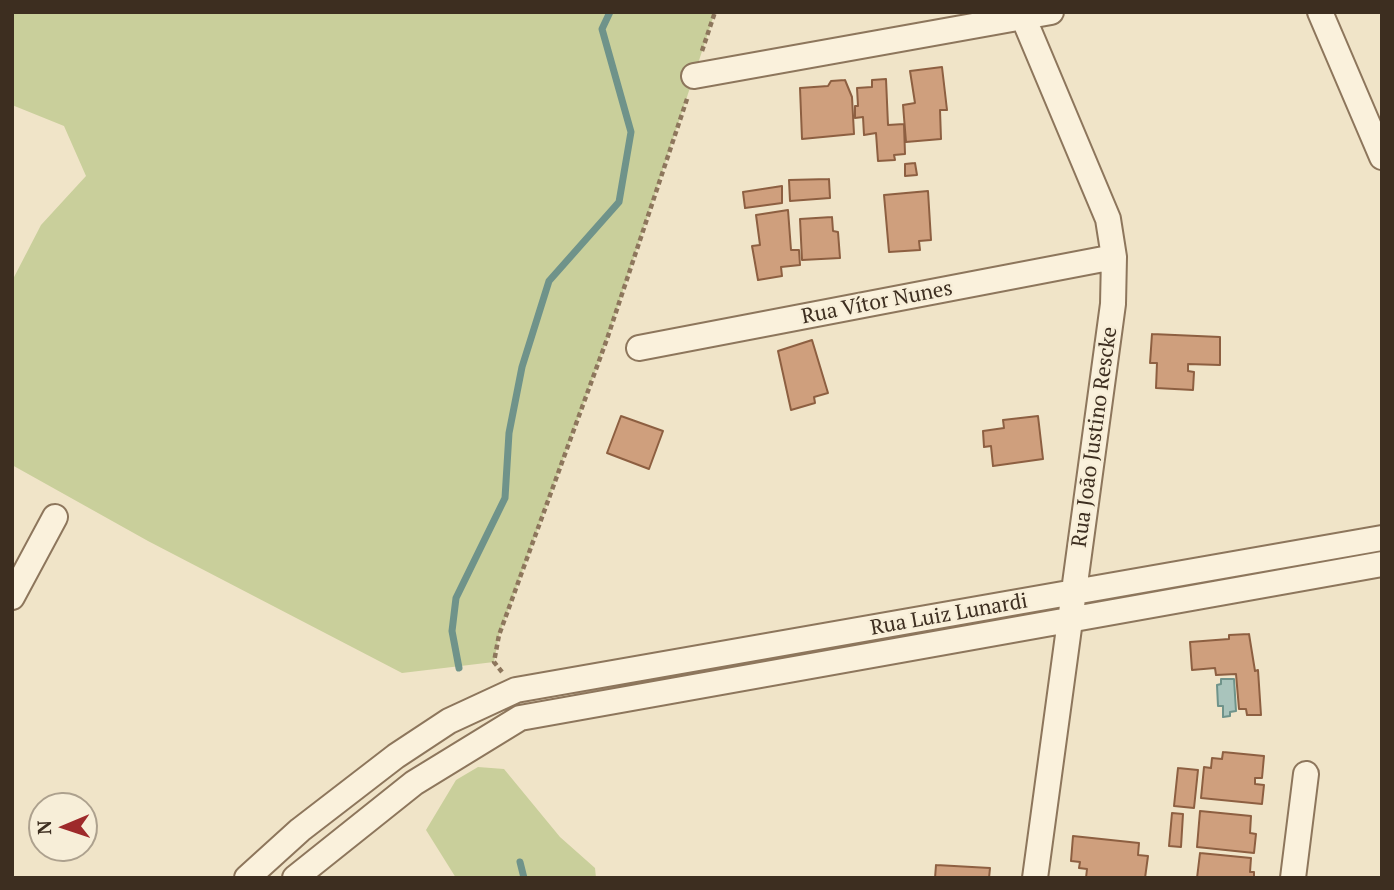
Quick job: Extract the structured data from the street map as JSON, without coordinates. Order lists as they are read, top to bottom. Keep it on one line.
{"streets":{"street":["Rua Vítor Nunes","Rua João Justino Rescke","Rua Luiz Lunardi"]},"crossings":[["Rua Vítor Nunes","Rua João Justino Rescke"],["Rua João Justino Rescke","Rua Luiz Lunardi"]],"north":"left"}
